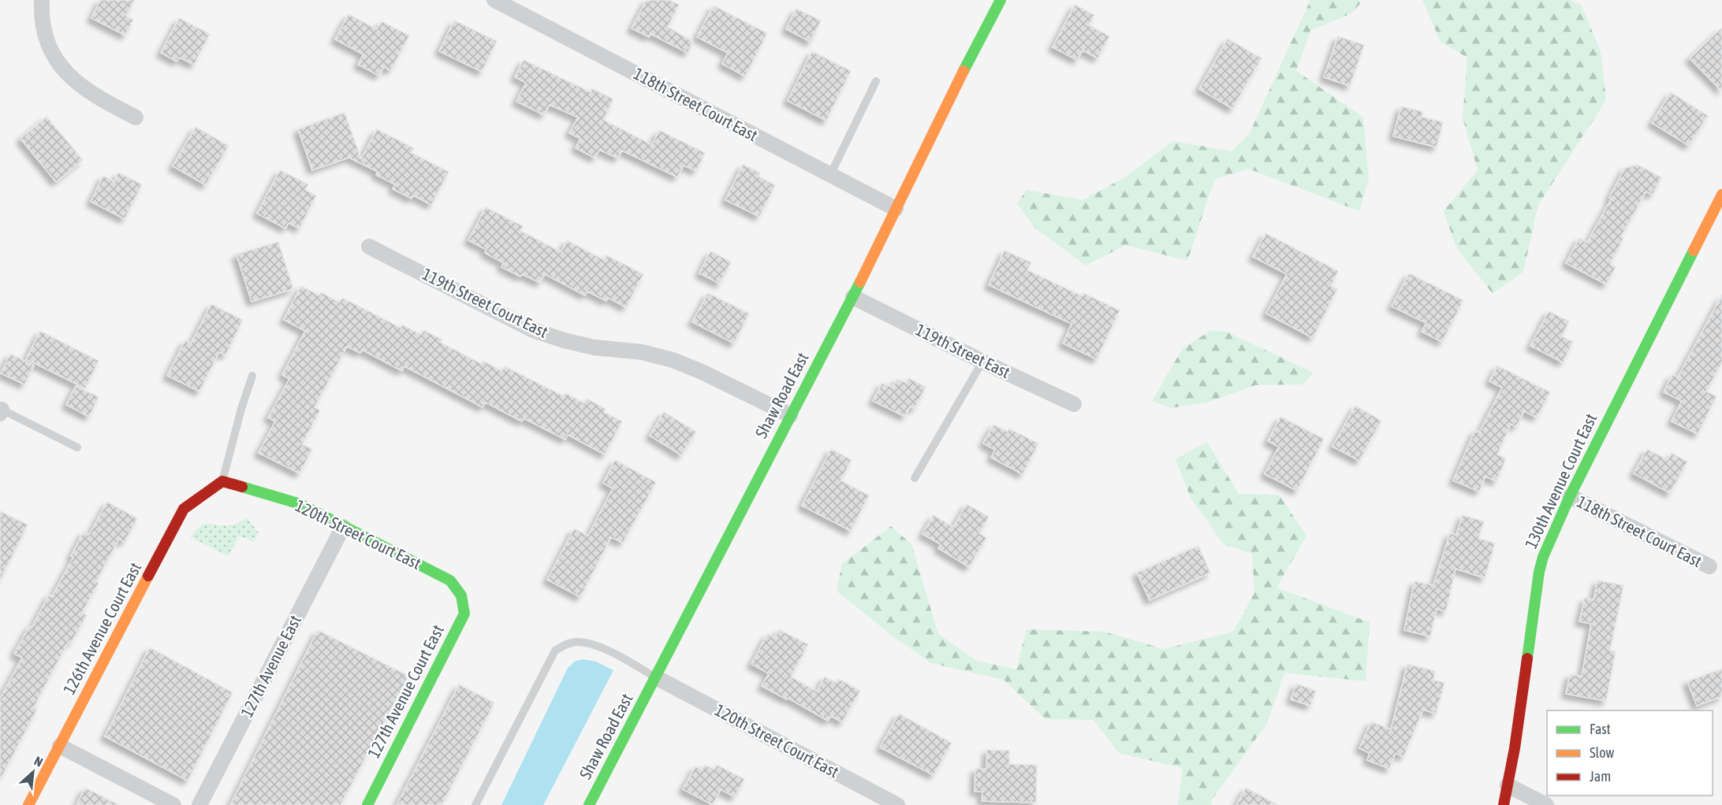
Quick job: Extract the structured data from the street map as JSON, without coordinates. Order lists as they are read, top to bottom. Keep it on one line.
{"streets":{"street":["118th Street Court East","119th Street Court East","119th Street East","Shaw Road East","130th Avenue Court East","120th Street Court East","126th Avenue Court East","127th Avenue East","127th Avenue Court East"]},"crossings":[["118th Street Court East","Shaw Road East"],["118th Street Court East","130th Avenue Court East"],["119th Street Court East","Shaw Road East"],["119th Street East","Shaw Road East"],["Shaw Road East","120th Street Court East"],["120th Street Court East","126th Avenue Court East"],["120th Street Court East","127th Avenue East"],["120th Street Court East","127th Avenue Court East"]],"legend":["Fast","Slow","Jam"],"north":"top right"}
